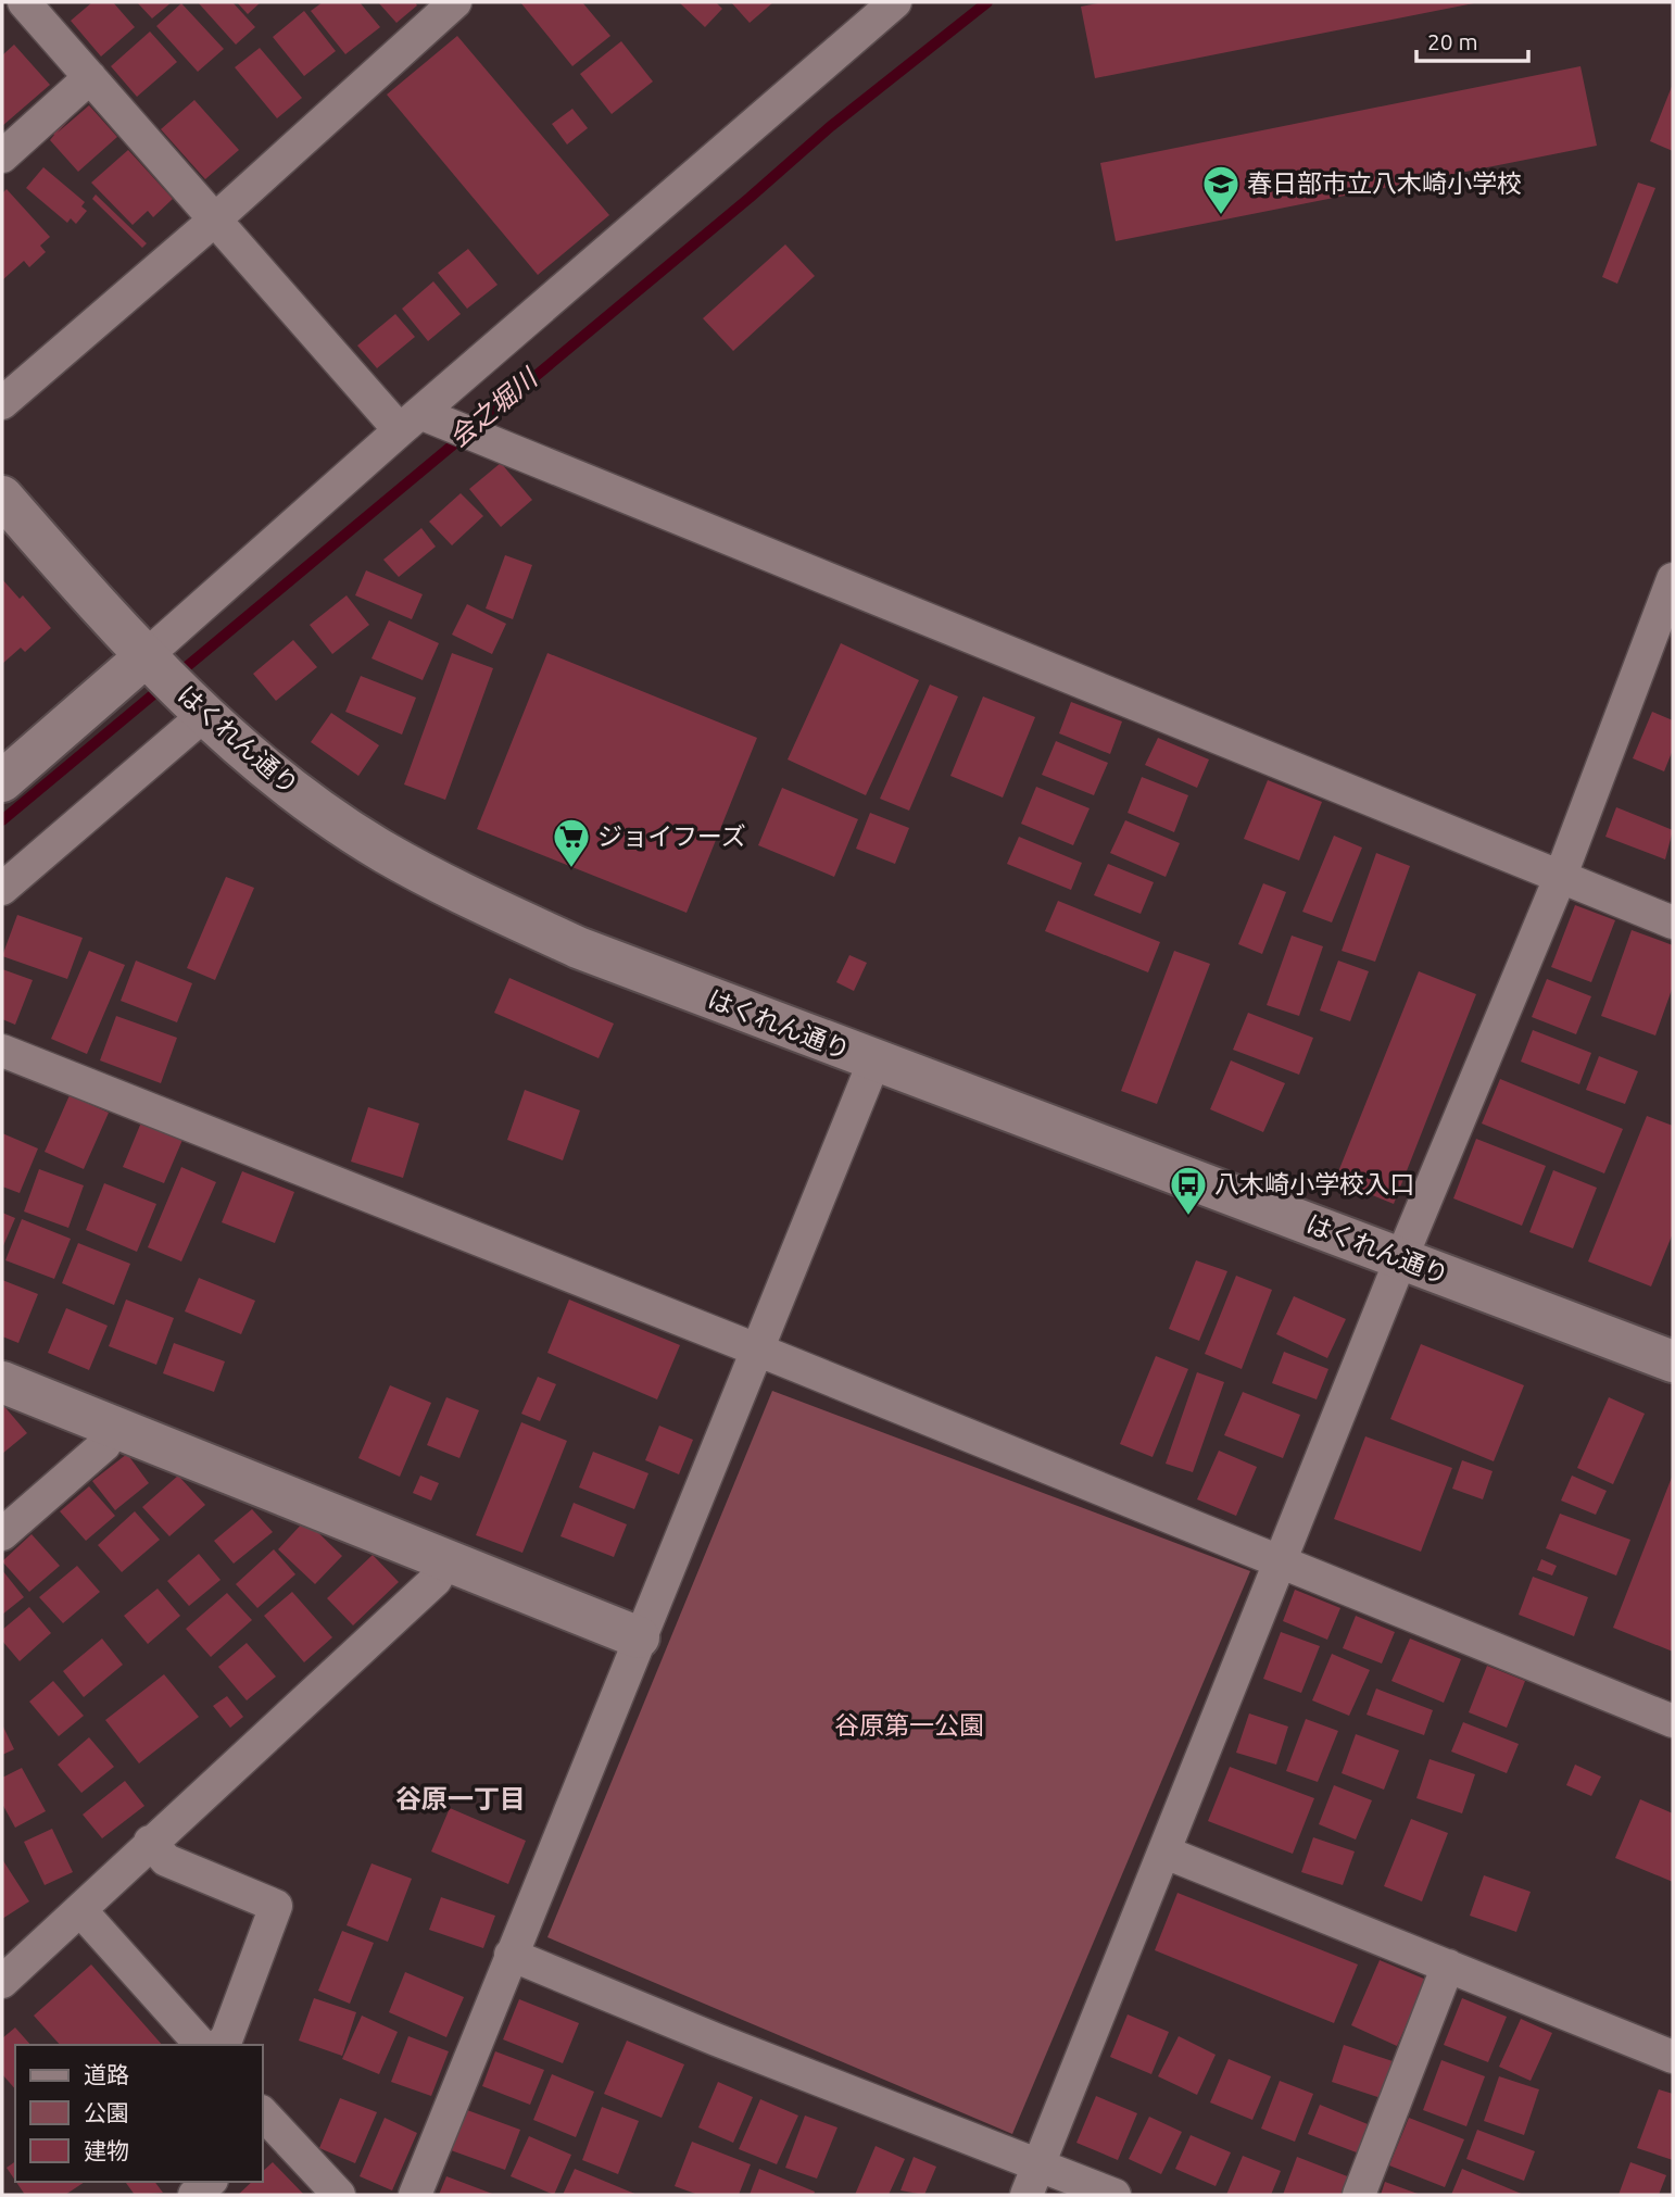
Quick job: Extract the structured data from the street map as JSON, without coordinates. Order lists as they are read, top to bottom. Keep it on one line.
{"streets":{"street":["はくれん通り"]},"districts":["谷原一丁目"],"water":["会之堀川"],"parks":["谷原第一公園"],"places":{"school or university":["春日部市立八木崎小学校"],"supermarket":["ジョイフーズ"],"bus stop":["八木崎小学校入口"]},"legend":["道路","公園","建物"],"scale_bar":"20 m"}
